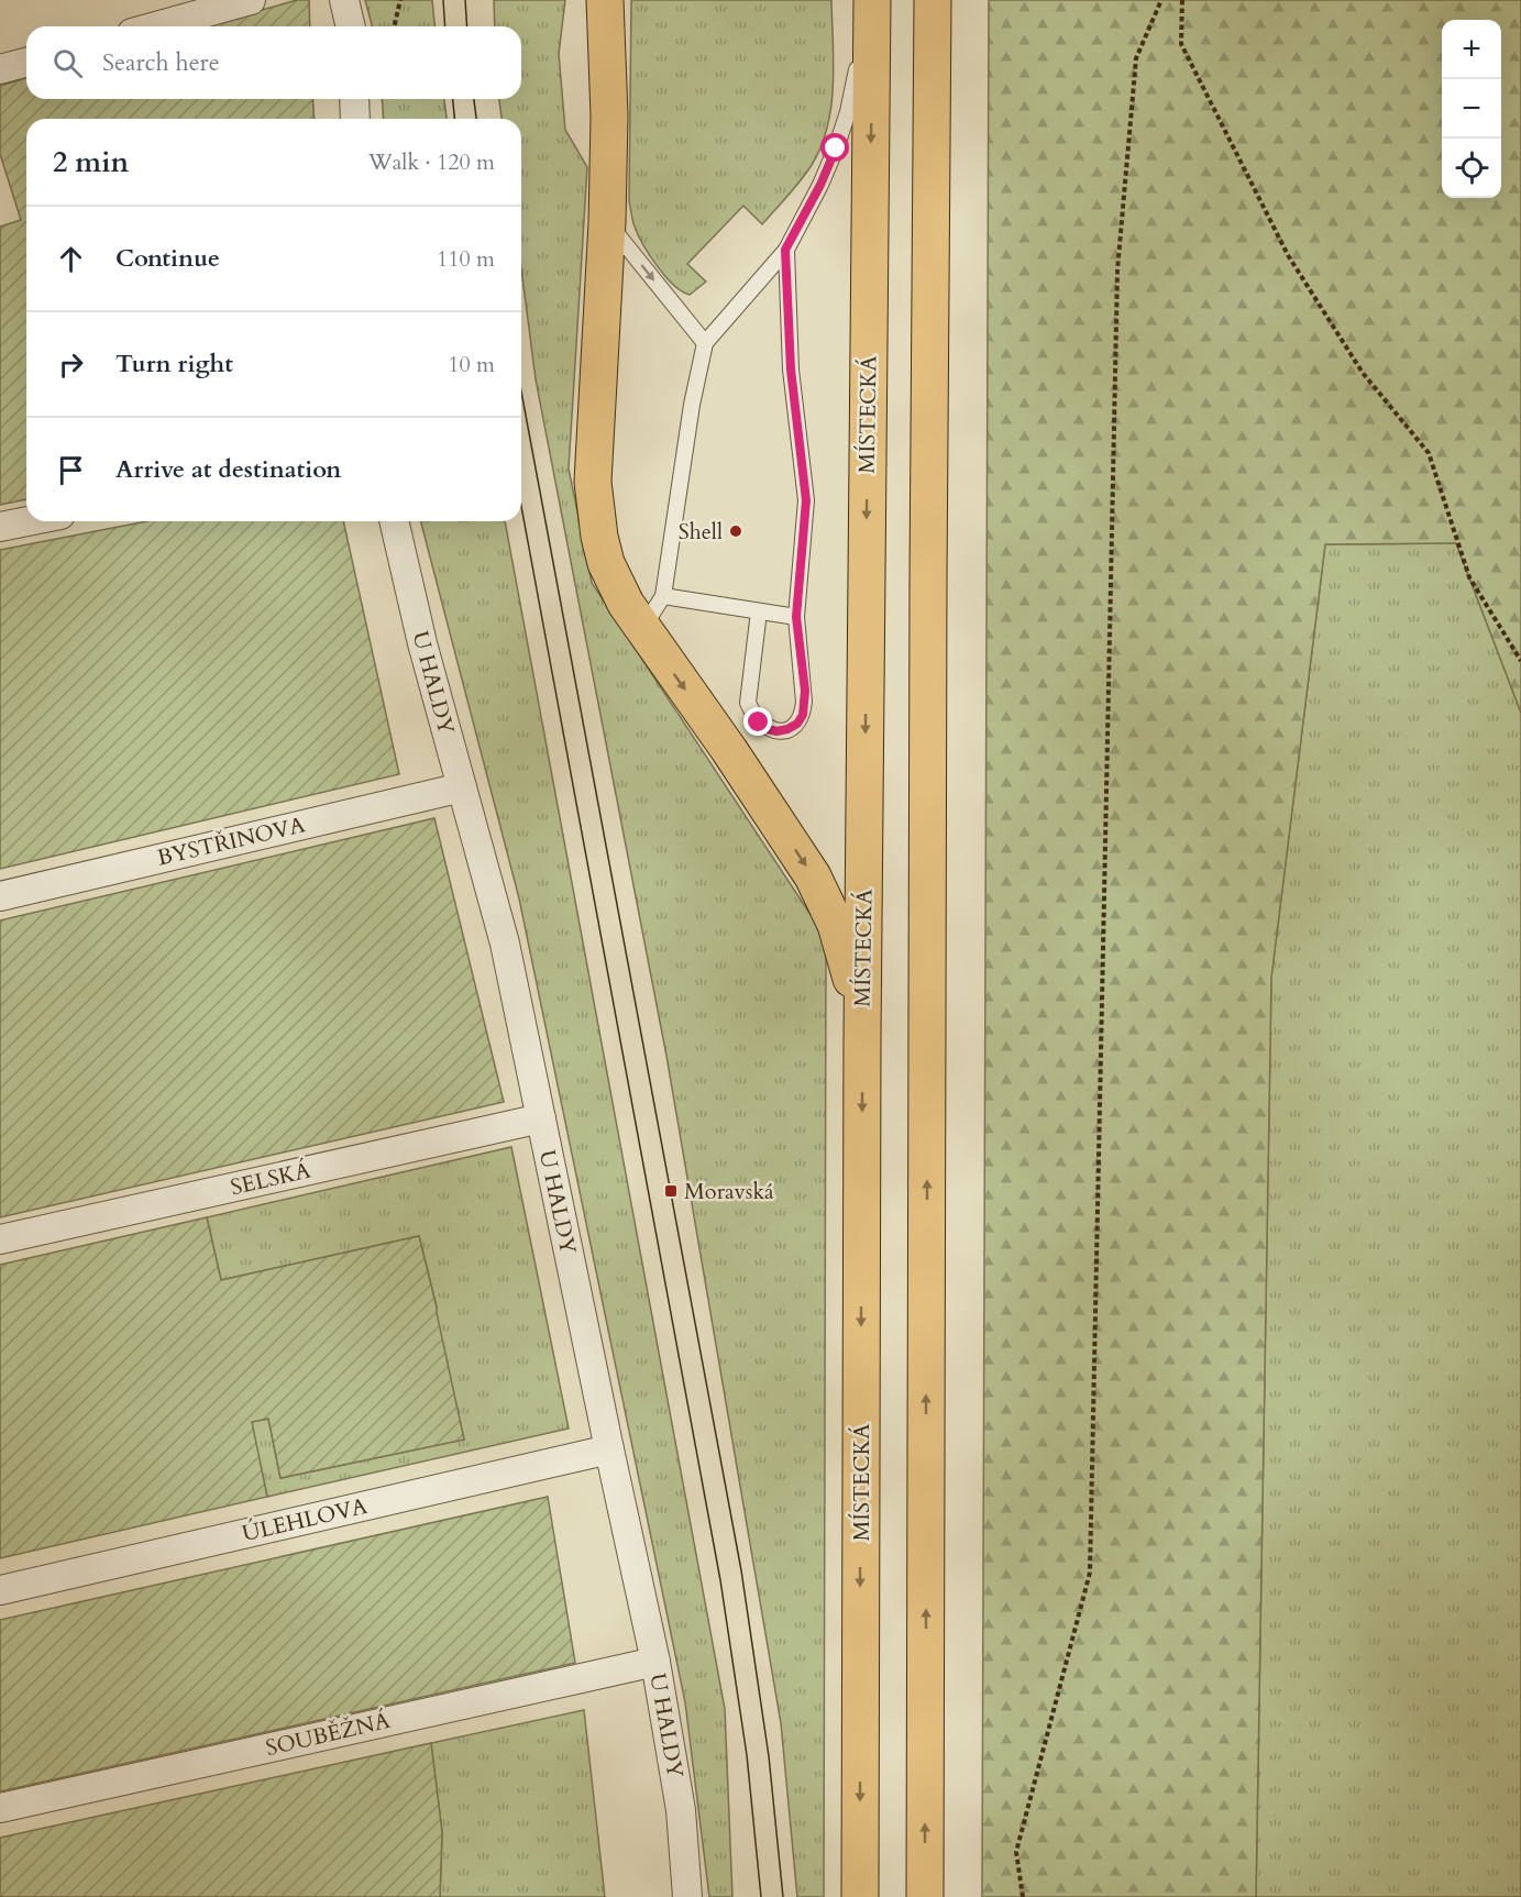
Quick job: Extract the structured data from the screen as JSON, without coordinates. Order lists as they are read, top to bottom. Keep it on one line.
{"streets":{"highway":["MÍSTECKÁ"],"street":["U HALDY","BYSTŘINOVA","SELSKÁ","ÚLEHLOVA","SOUBĚŽNÁ"]},"crossings":[["U HALDY","BYSTŘINOVA"],["U HALDY","SELSKÁ"],["U HALDY","ÚLEHLOVA"],["U HALDY","SOUBĚŽNÁ"]],"places":{"other":["Shell"],"transit":["Moravská"]},"page":{"map_buttons":["+","−"],"search":"Search here","heading":["2 min","Walk · 120 m"],"list":[["Continue","110 m"],["Turn right","10 m"],"Arrive at destination"]}}
